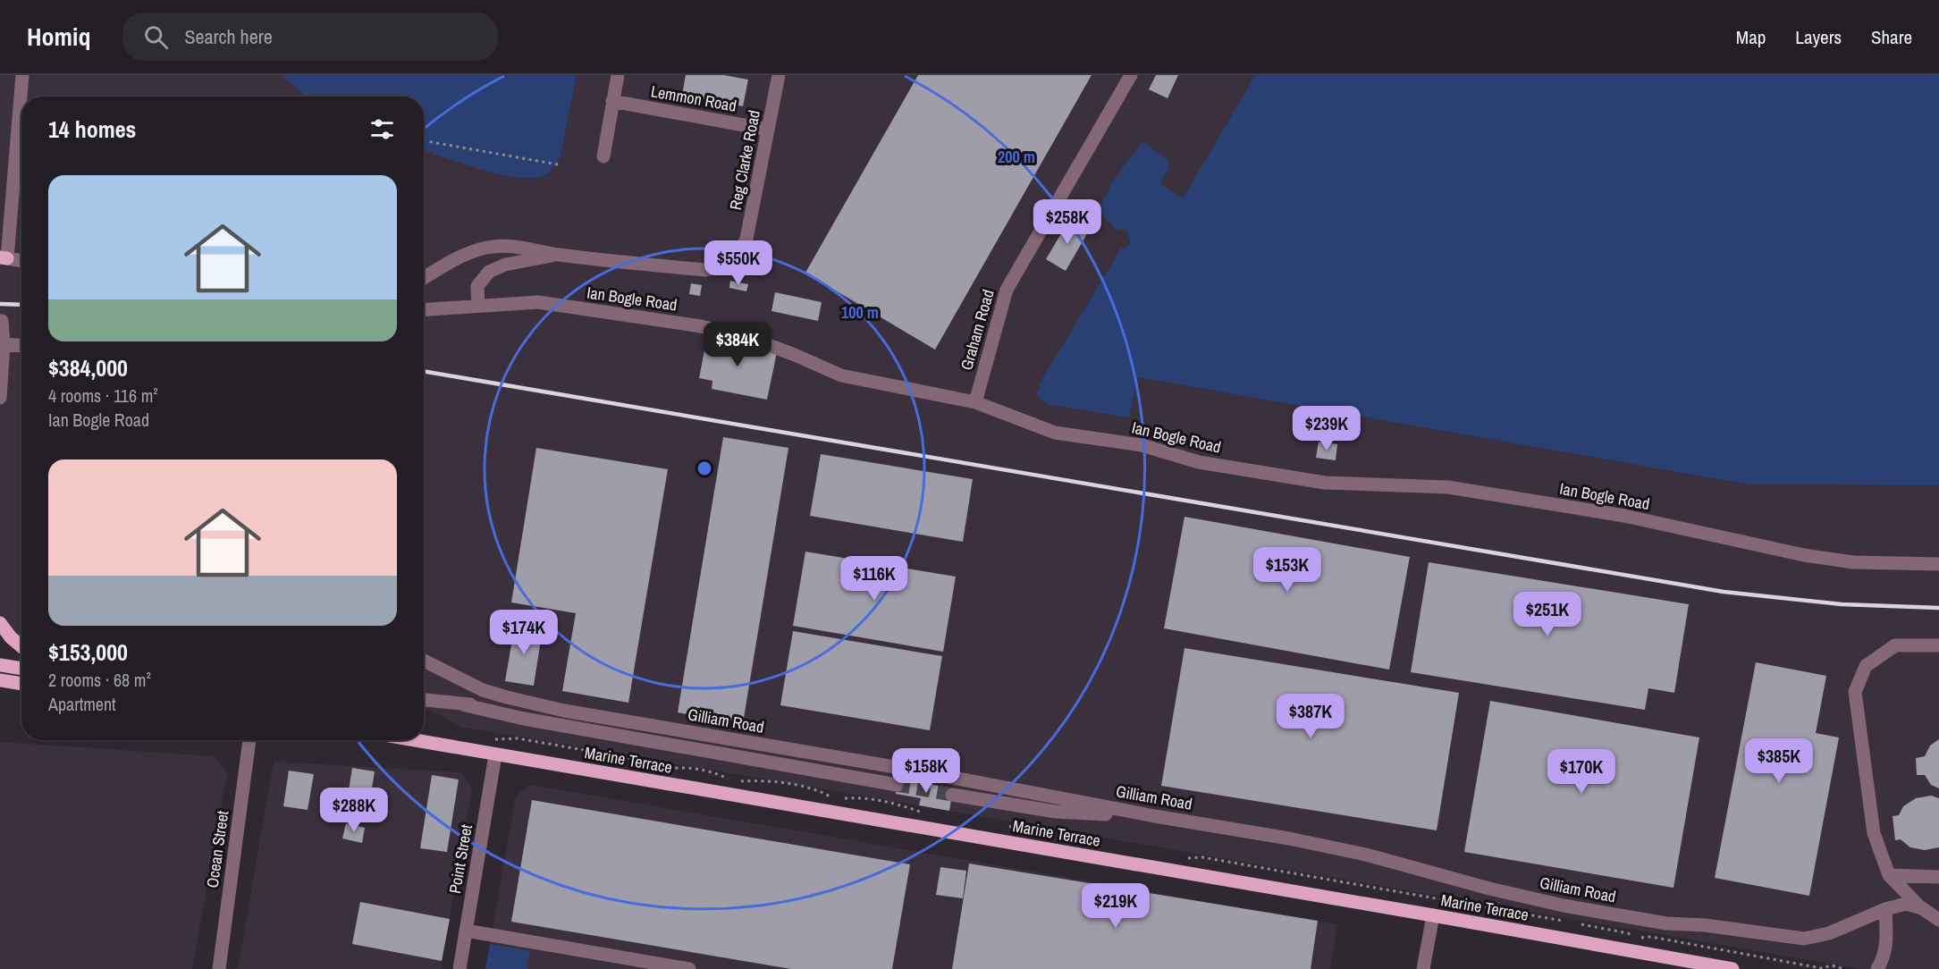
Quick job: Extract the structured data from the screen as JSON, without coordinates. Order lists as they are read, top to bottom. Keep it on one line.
{"streets":{"main road":["Marine Terrace"],"street":["Lemmon Road","Reg Clarke Road","Ian Bogle Road","Graham Road","Gilliam Road","Ocean Street","Point Street"]},"crossings":[["Lemmon Road","Reg Clarke Road"],["Ian Bogle Road","Graham Road"],["Marine Terrace","Point Street"]],"page":{"header":"Homiq","search":"Search here","nav":["Map","Layers","Share"],"heading":"14 homes","list":[{"name":"$384,000","note":"4 rooms · 116 m² · Ian Bogle Road"},{"name":"$153,000","note":"2 rooms · 68 m² · Apartment"}],"price":["$258K","$550K","$384K","$239K","$153K","$116K","$251K","$174K","$387K","$385K","$158K","$170K","$288K","$219K"]},"rings":["200 m","100 m"]}
